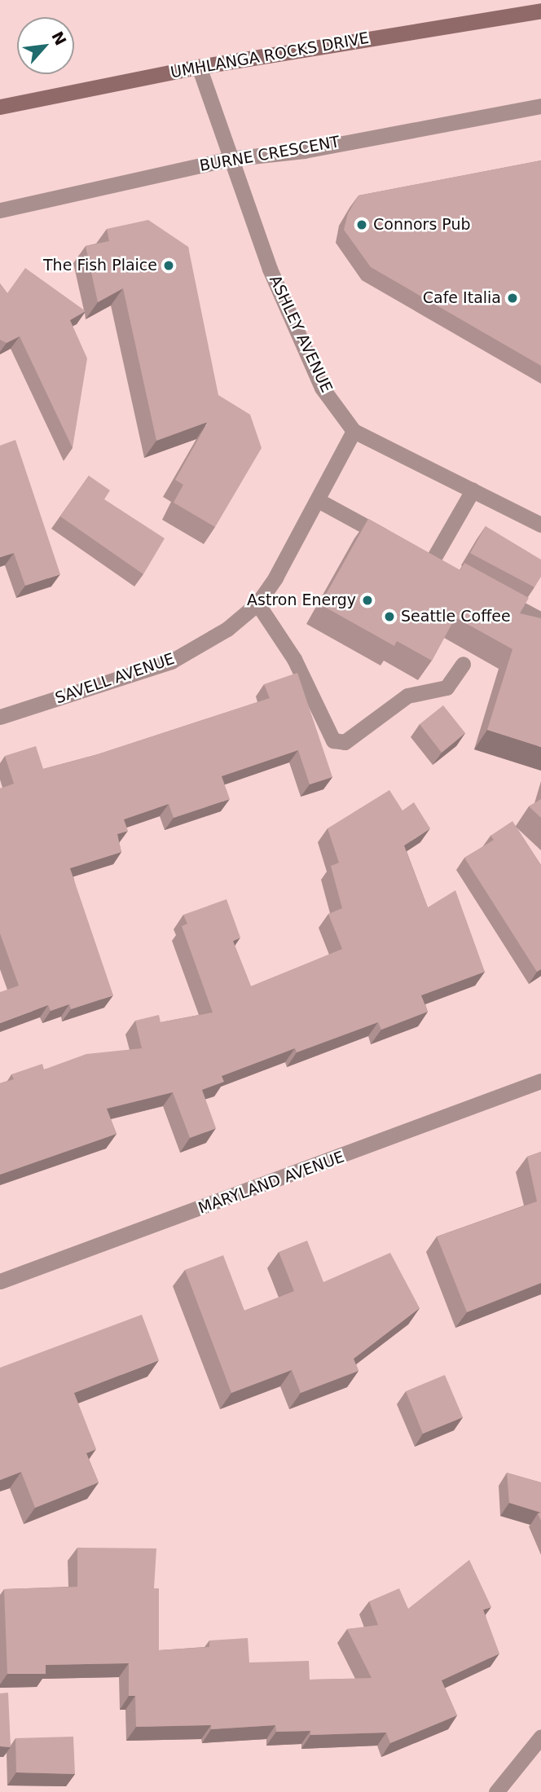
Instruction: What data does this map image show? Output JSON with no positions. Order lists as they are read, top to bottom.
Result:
{
  "streets": {
    "main road": ["UMHLANGA ROCKS DRIVE"],
    "street": [
      "BURNE CRESCENT",
      "ASHLEY AVENUE",
      "SAVELL AVENUE",
      "MARYLAND AVENUE"
    ]
  },
  "crossings": [
    ["UMHLANGA ROCKS DRIVE", "ASHLEY AVENUE"],
    ["BURNE CRESCENT", "ASHLEY AVENUE"],
    ["ASHLEY AVENUE", "SAVELL AVENUE"]
  ],
  "places": [
    "Connors Pub",
    "The Fish Plaice",
    "Cafe Italia",
    "Astron Energy",
    "Seattle Coffee"
  ],
  "north": "top right"
}
